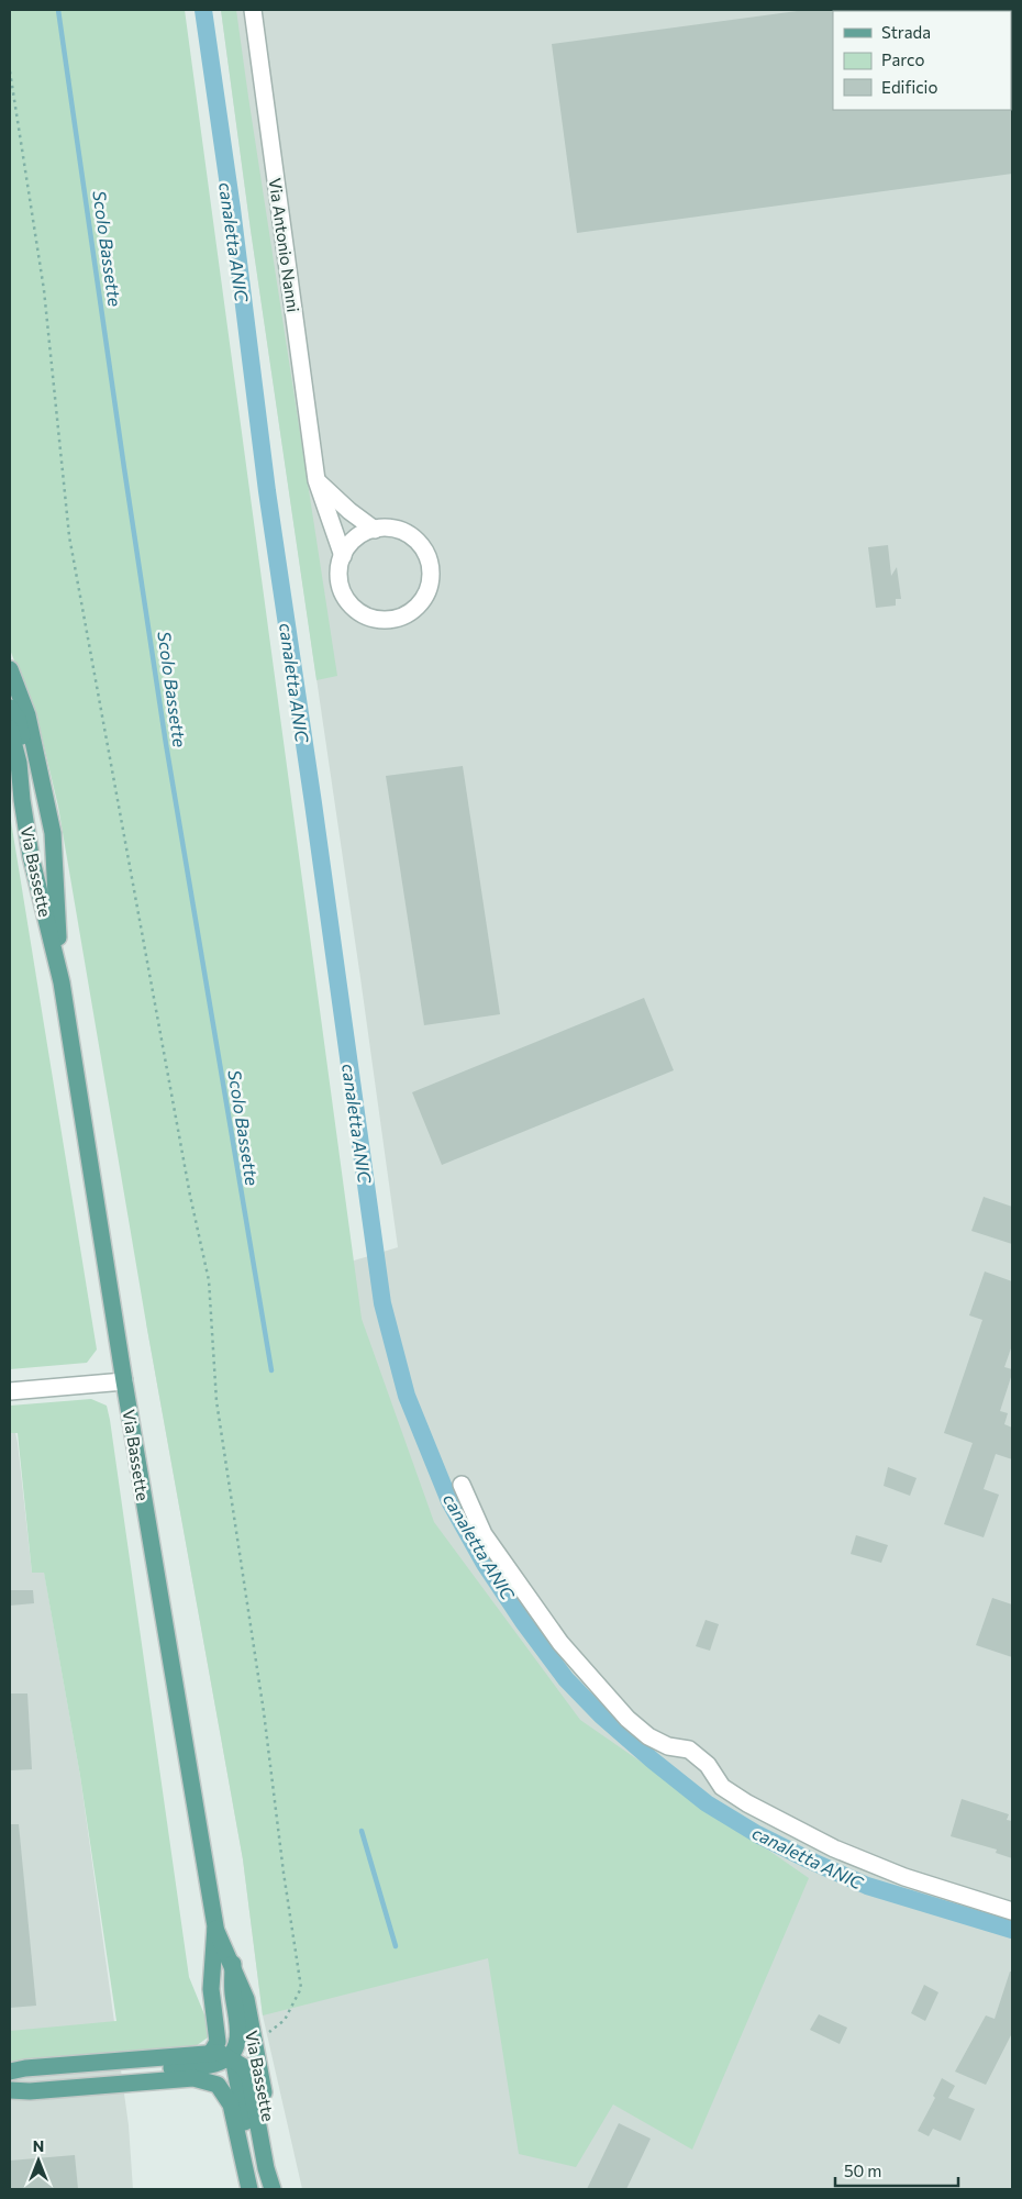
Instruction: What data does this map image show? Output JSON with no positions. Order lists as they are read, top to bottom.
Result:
{
  "streets": {
    "main road": ["Via Bassette"],
    "street": ["Via Antonio Nanni"]
  },
  "water": ["canaletta ANIC", "Scolo Bassette"],
  "legend": ["Strada", "Parco", "Edificio"],
  "scale_bar": "50 m",
  "north": "top"
}
